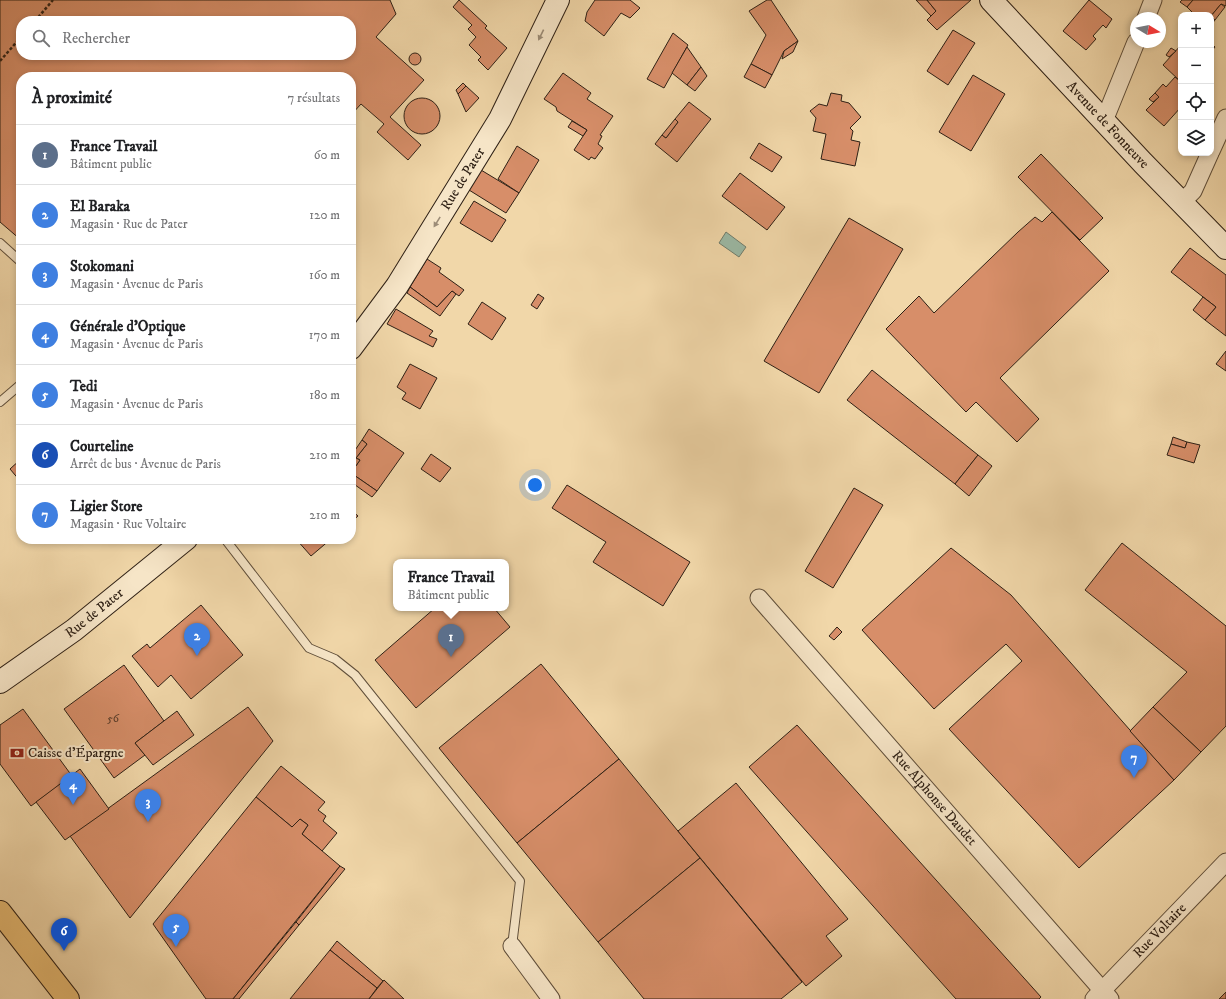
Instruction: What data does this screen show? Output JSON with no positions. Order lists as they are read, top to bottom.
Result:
{
  "streets": {
    "street": [
      "Avenue de Fonneuve",
      "Rue de Pater",
      "Rue Alphonse Daudet",
      "Rue Voltaire"
    ]
  },
  "crossings": [
    ["Rue Alphonse Daudet", "Rue Voltaire"]
  ],
  "one_way": ["Rue de Pater"],
  "places": {
    "bank": ["Caisse d'Épargne"]
  },
  "house_numbers": ["56"],
  "north": "right",
  "page": {
    "map_buttons": ["+", "−"],
    "search": "Rechercher",
    "heading": ["À proximité", "7 résultats"],
    "list": [
      {
        "mark": "1",
        "name": "France Travail",
        "note": "Bâtiment public",
        "value": "60 m"
      },
      {
        "mark": "2",
        "name": "El Baraka",
        "note": "Magasin · Rue de Pater",
        "value": "120 m"
      },
      {
        "mark": "3",
        "name": "Stokomani",
        "note": "Magasin · Avenue de Paris",
        "value": "160 m"
      },
      {
        "mark": "4",
        "name": "Générale d'Optique",
        "note": "Magasin · Avenue de Paris",
        "value": "170 m"
      },
      {
        "mark": "5",
        "name": "Tedi",
        "note": "Magasin · Avenue de Paris",
        "value": "180 m"
      },
      {
        "mark": "6",
        "name": "Courteline",
        "note": "Arrêt de bus · Avenue de Paris",
        "value": "210 m"
      },
      {
        "mark": "7",
        "name": "Ligier Store",
        "note": "Magasin · Rue Voltaire",
        "value": "210 m"
      }
    ],
    "popup": ["France Travail", "Bâtiment public"],
    "pins": [
      "2",
      "1",
      "7",
      "4",
      "3",
      "5",
      "6"
    ]
  }
}
